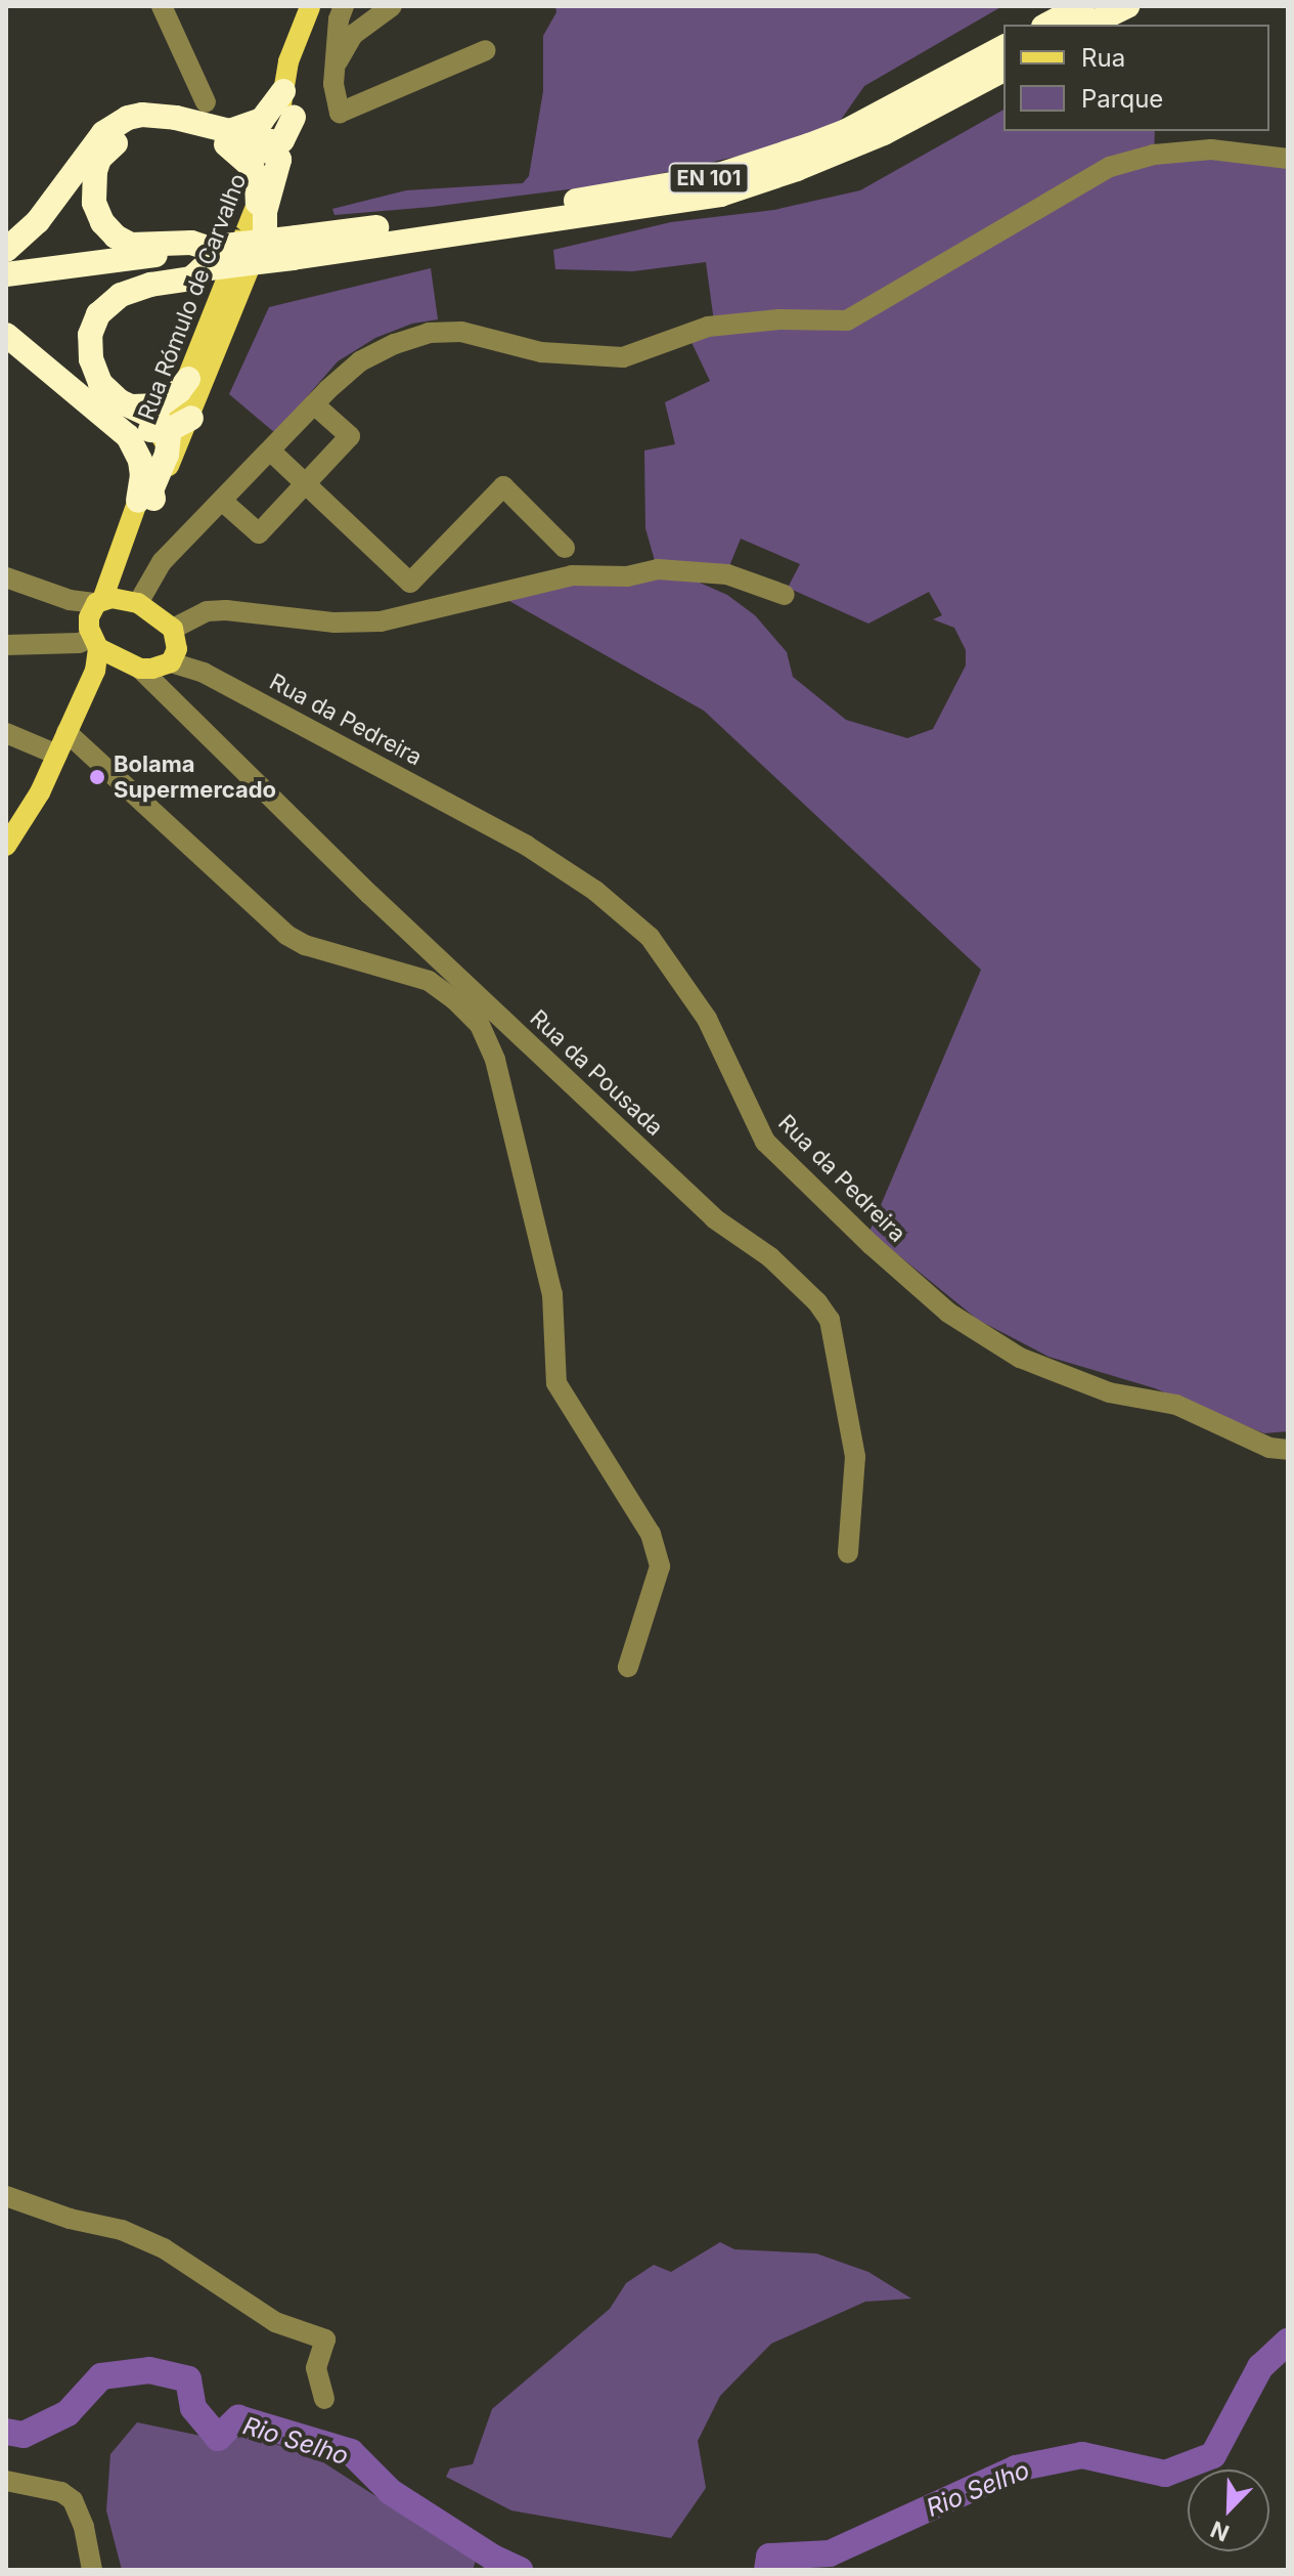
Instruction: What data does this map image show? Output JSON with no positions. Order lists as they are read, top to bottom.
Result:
{
  "streets": {
    "highway": ["EN 101"],
    "main road": ["Rua Rómulo de Carvalho"],
    "street": ["Rua da Pedreira", "Rua da Pousada"]
  },
  "water": ["Rio Selho"],
  "places": ["Bolama Supermercado"],
  "legend": ["Rua", "Parque"],
  "north": "bottom left"
}
